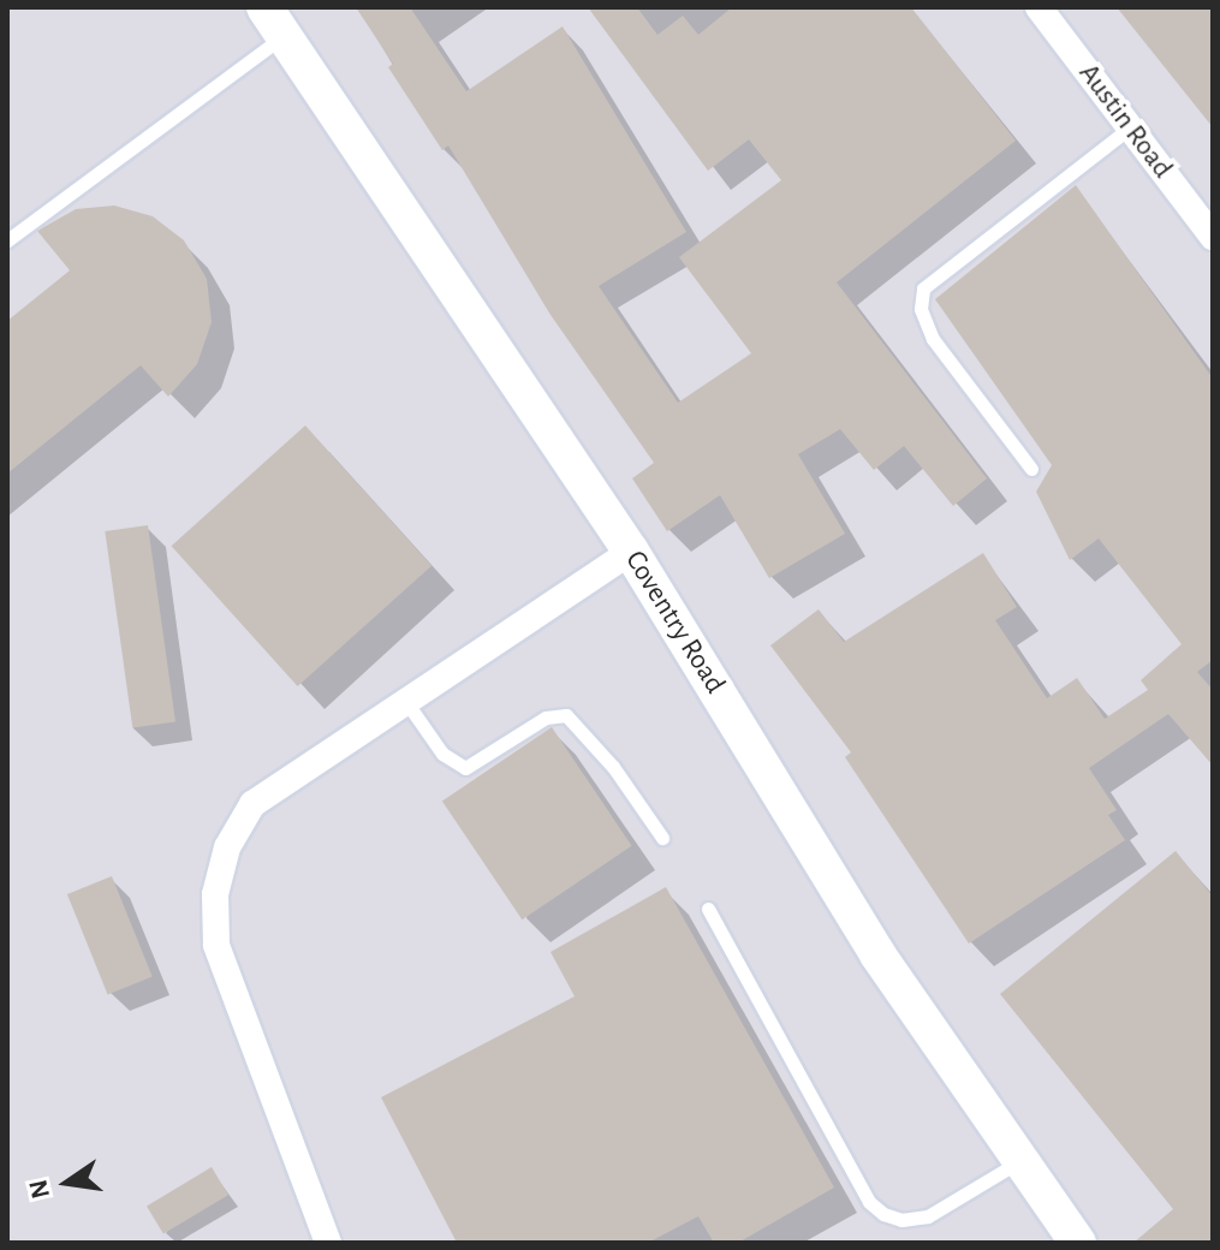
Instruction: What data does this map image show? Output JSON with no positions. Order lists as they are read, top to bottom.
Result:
{
  "streets": {
    "street": ["Austin Road", "Coventry Road"]
  },
  "north": "left"
}
